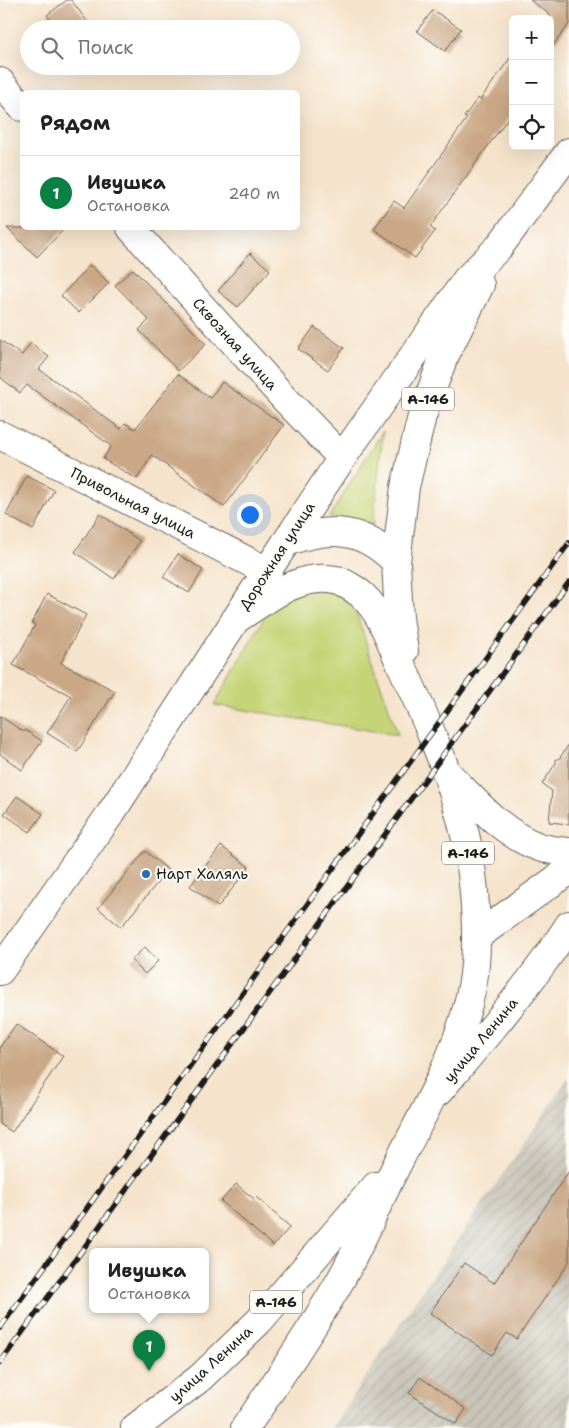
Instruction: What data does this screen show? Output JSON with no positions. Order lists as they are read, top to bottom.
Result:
{
  "streets": {
    "main road": [
      "Сквозная улица",
      "А-146",
      "Привольная улица",
      "Дорожная улица",
      "улица Ленина"
    ]
  },
  "crossings": [
    ["Сквозная улица", "Дорожная улица"],
    ["А-146", "Дорожная улица"],
    ["А-146", "улица Ленина"],
    ["Привольная улица", "Дорожная улица"]
  ],
  "places": ["Нарт Халяль"],
  "page": {
    "map_buttons": ["+", "−"],
    "search": "Поиск",
    "heading": "Рядом",
    "list": [
      {
        "mark": "1",
        "name": "Ивушка",
        "note": "Остановка",
        "value": "240 m"
      }
    ],
    "popup": ["Ивушка", "Остановка"],
    "pins": "1"
  }
}
